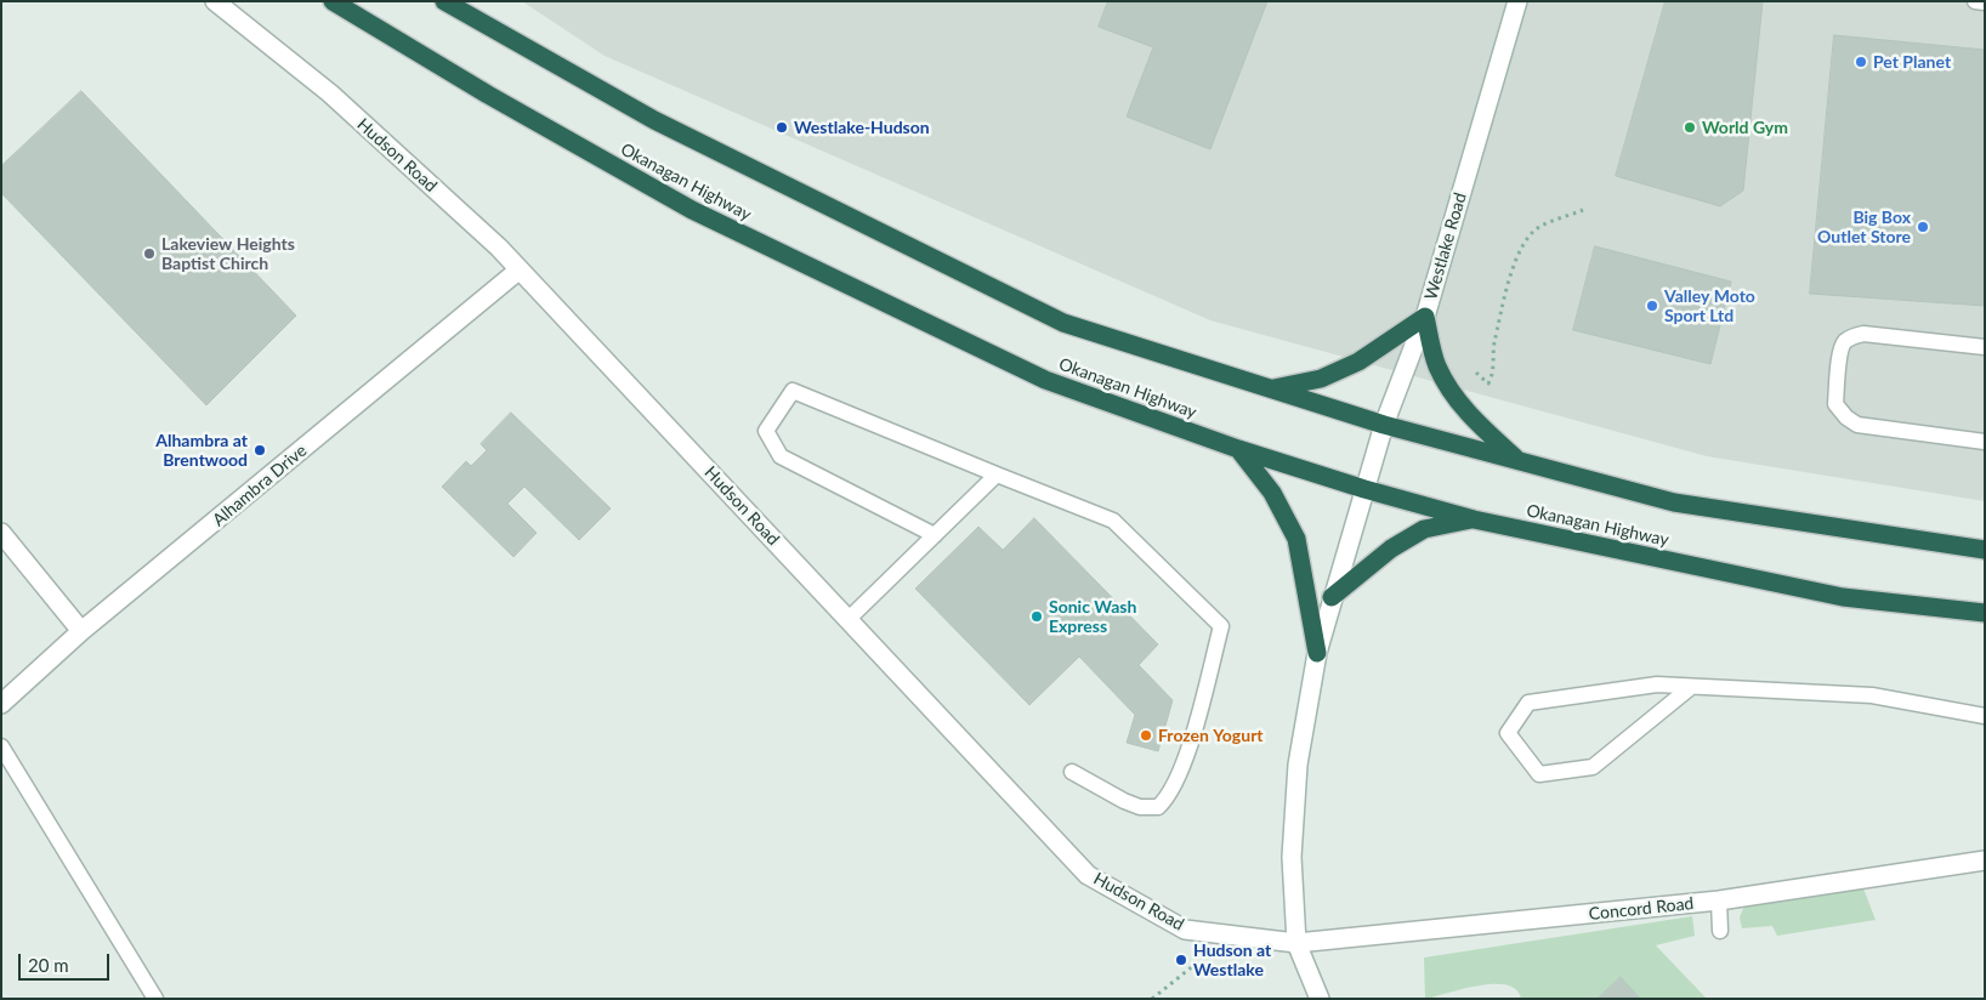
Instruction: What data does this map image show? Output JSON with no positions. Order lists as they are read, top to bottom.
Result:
{
  "streets": {
    "highway": ["Okanagan Highway"],
    "street": [
      "Hudson Road",
      "Westlake Road",
      "Alhambra Drive",
      "Concord Road"
    ]
  },
  "crossings": [
    ["Hudson Road", "Alhambra Drive"],
    ["Hudson Road", "Concord Road"],
    ["Okanagan Highway", "Westlake Road"]
  ],
  "places": [
    "Pet Planet",
    "Westlake-Hudson",
    "World Gym",
    "Big Box Outlet Store",
    "Lakeview Heights Baptist Chirch",
    "Valley Moto Sport Ltd",
    "Alhambra at Brentwood",
    "Sonic Wash Express",
    "Frozen Yogurt",
    "Hudson at Westlake"
  ],
  "scale_bar": "20 m"
}
